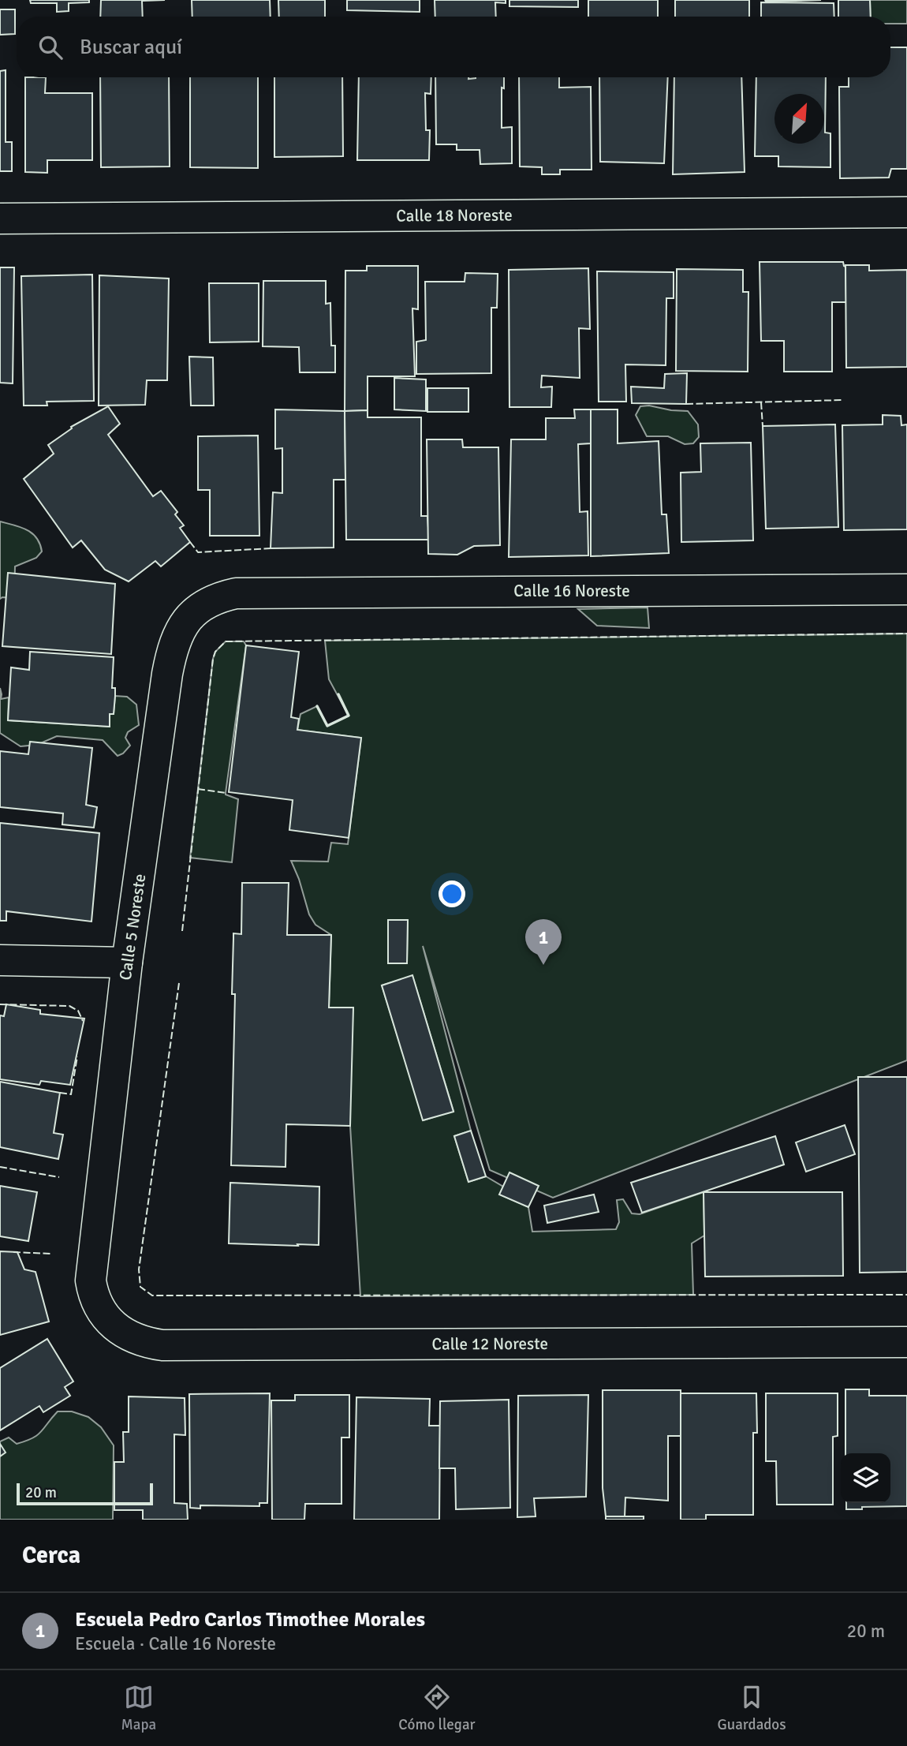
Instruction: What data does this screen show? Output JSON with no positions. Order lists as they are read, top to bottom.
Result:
{
  "streets": {
    "street": [
      "Calle 18 Noreste",
      "Calle 16 Noreste",
      "Calle 5 Noreste",
      "Calle 12 Noreste"
    ]
  },
  "crossings": [
    ["Calle 16 Noreste", "Calle 5 Noreste"],
    ["Calle 5 Noreste", "Calle 12 Noreste"]
  ],
  "scale_bar": "20 m",
  "north": "top right",
  "page": {
    "search": "Buscar aquí",
    "pins": "1",
    "scale": "20 m",
    "heading": "Cerca",
    "list": [
      {
        "mark": "1",
        "name": "Escuela Pedro Carlos Timothee Morales",
        "note": "Escuela · Calle 16 Noreste",
        "value": "20 m"
      }
    ],
    "nav": ["Mapa", "Cómo llegar", "Guardados"]
  }
}
